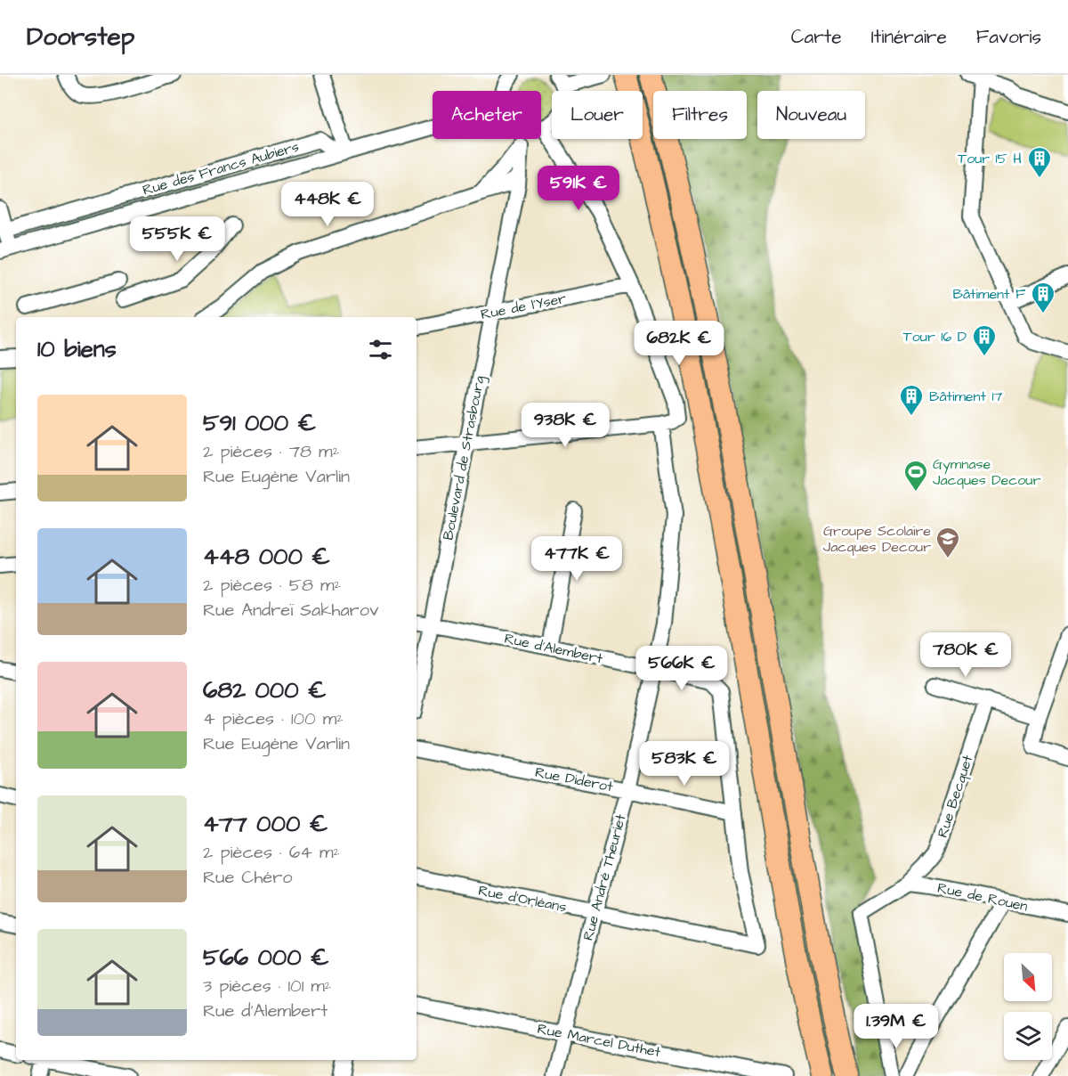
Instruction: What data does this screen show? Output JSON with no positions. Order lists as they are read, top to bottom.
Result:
{
  "streets": {
    "street": [
      "Rue des Francs Aubiers",
      "Rue de l'Yser",
      "Boulevard de Strasbourg",
      "Rue d'Alembert",
      "Rue Diderot",
      "Rue Becquet",
      "Rue André Theuriet",
      "Rue de Rouen",
      "Rue d'Orléans",
      "Rue Marcel Duthet"
    ]
  },
  "crossings": [
    ["Rue de l'Yser", "Boulevard de Strasbourg"],
    ["Boulevard de Strasbourg", "Rue d'Alembert"],
    ["Rue d'Alembert", "Rue Diderot"],
    ["Rue d'Alembert", "Rue André Theuriet"],
    ["Rue d'Alembert", "Rue d'Orléans"],
    ["Rue Diderot", "Rue André Theuriet"],
    ["Rue Diderot", "Rue d'Orléans"],
    ["Rue Becquet", "Rue de Rouen"],
    ["Rue André Theuriet", "Rue d'Orléans"],
    ["Rue André Theuriet", "Rue Marcel Duthet"]
  ],
  "places": {
    "building": [
      "Tour 15 H",
      "Bâtiment F",
      "Tour 16 D",
      "Bâtiment 17"
    ],
    "sports": ["Gymnase Jacques Decour"],
    "school or university": ["Groupe Scolaire Jacques Decour"]
  },
  "north": "bottom right",
  "page": {
    "header": "Doorstep",
    "nav": ["Carte", "Itinéraire", "Favoris"],
    "chip": [
      "Acheter",
      "Louer",
      "Filtres",
      "Nouveau"
    ],
    "price": [
      "591K €",
      "448K €",
      "555K €",
      "682K €",
      "938K €",
      "477K €",
      "780K €",
      "566K €",
      "583K €",
      "1.39M €"
    ],
    "heading": "10 biens",
    "list": [
      {
        "name": "591 000 €",
        "note": "2 pièces · 78 m² · Rue Eugène Varlin"
      },
      {
        "name": "448 000 €",
        "note": "2 pièces · 58 m² · Rue Andreï Sakharov"
      },
      {
        "name": "682 000 €",
        "note": "4 pièces · 100 m² · Rue Eugène Varlin"
      },
      {
        "name": "477 000 €",
        "note": "2 pièces · 64 m² · Rue Chéro"
      },
      {
        "name": "566 000 €",
        "note": "3 pièces · 101 m² · Rue d'Alembert"
      }
    ]
  }
}
